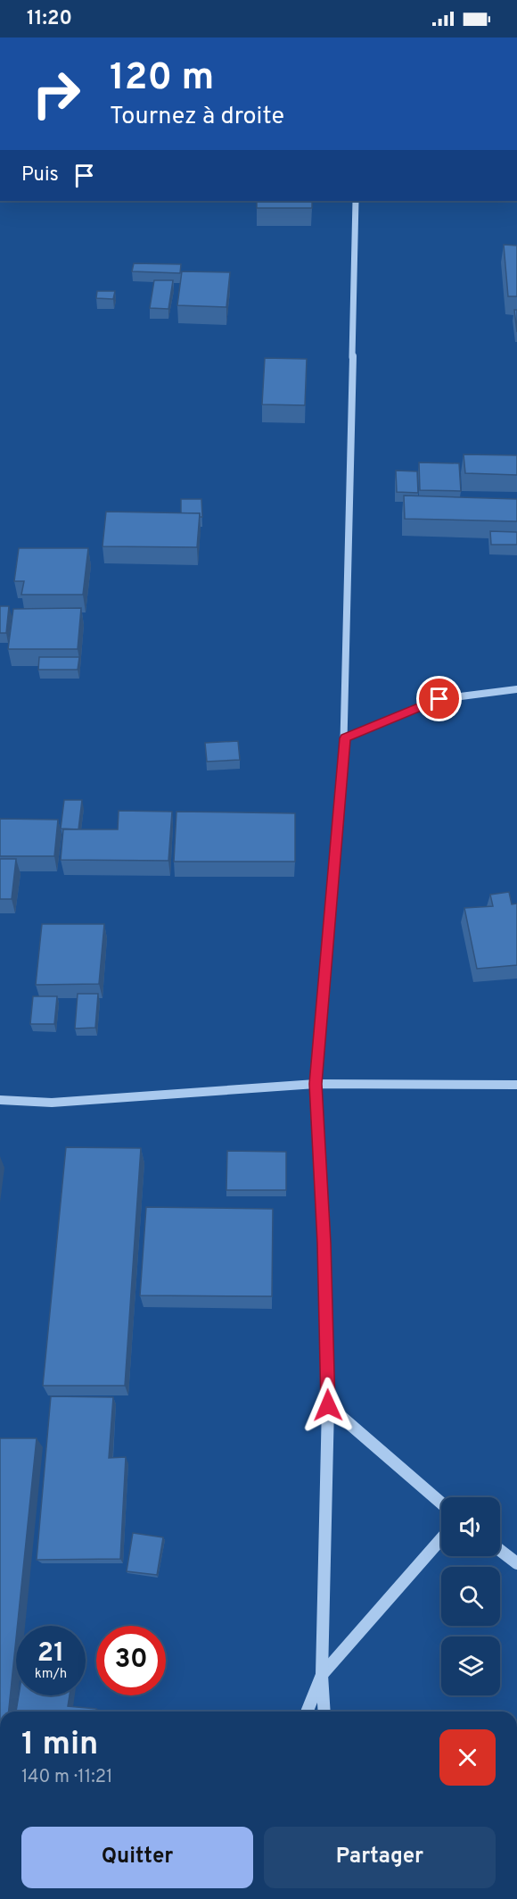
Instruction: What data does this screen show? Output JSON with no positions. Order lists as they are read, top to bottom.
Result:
{
  "page": {
    "status": "11:20",
    "turn": ["120 m", "Tournez à droite"],
    "then": "Puis",
    "speed": "21 km/h",
    "limit": "30",
    "heading": ["1 min", "140 m · 11:21"],
    "buttons": ["Quitter", "Partager"]
  }
}
